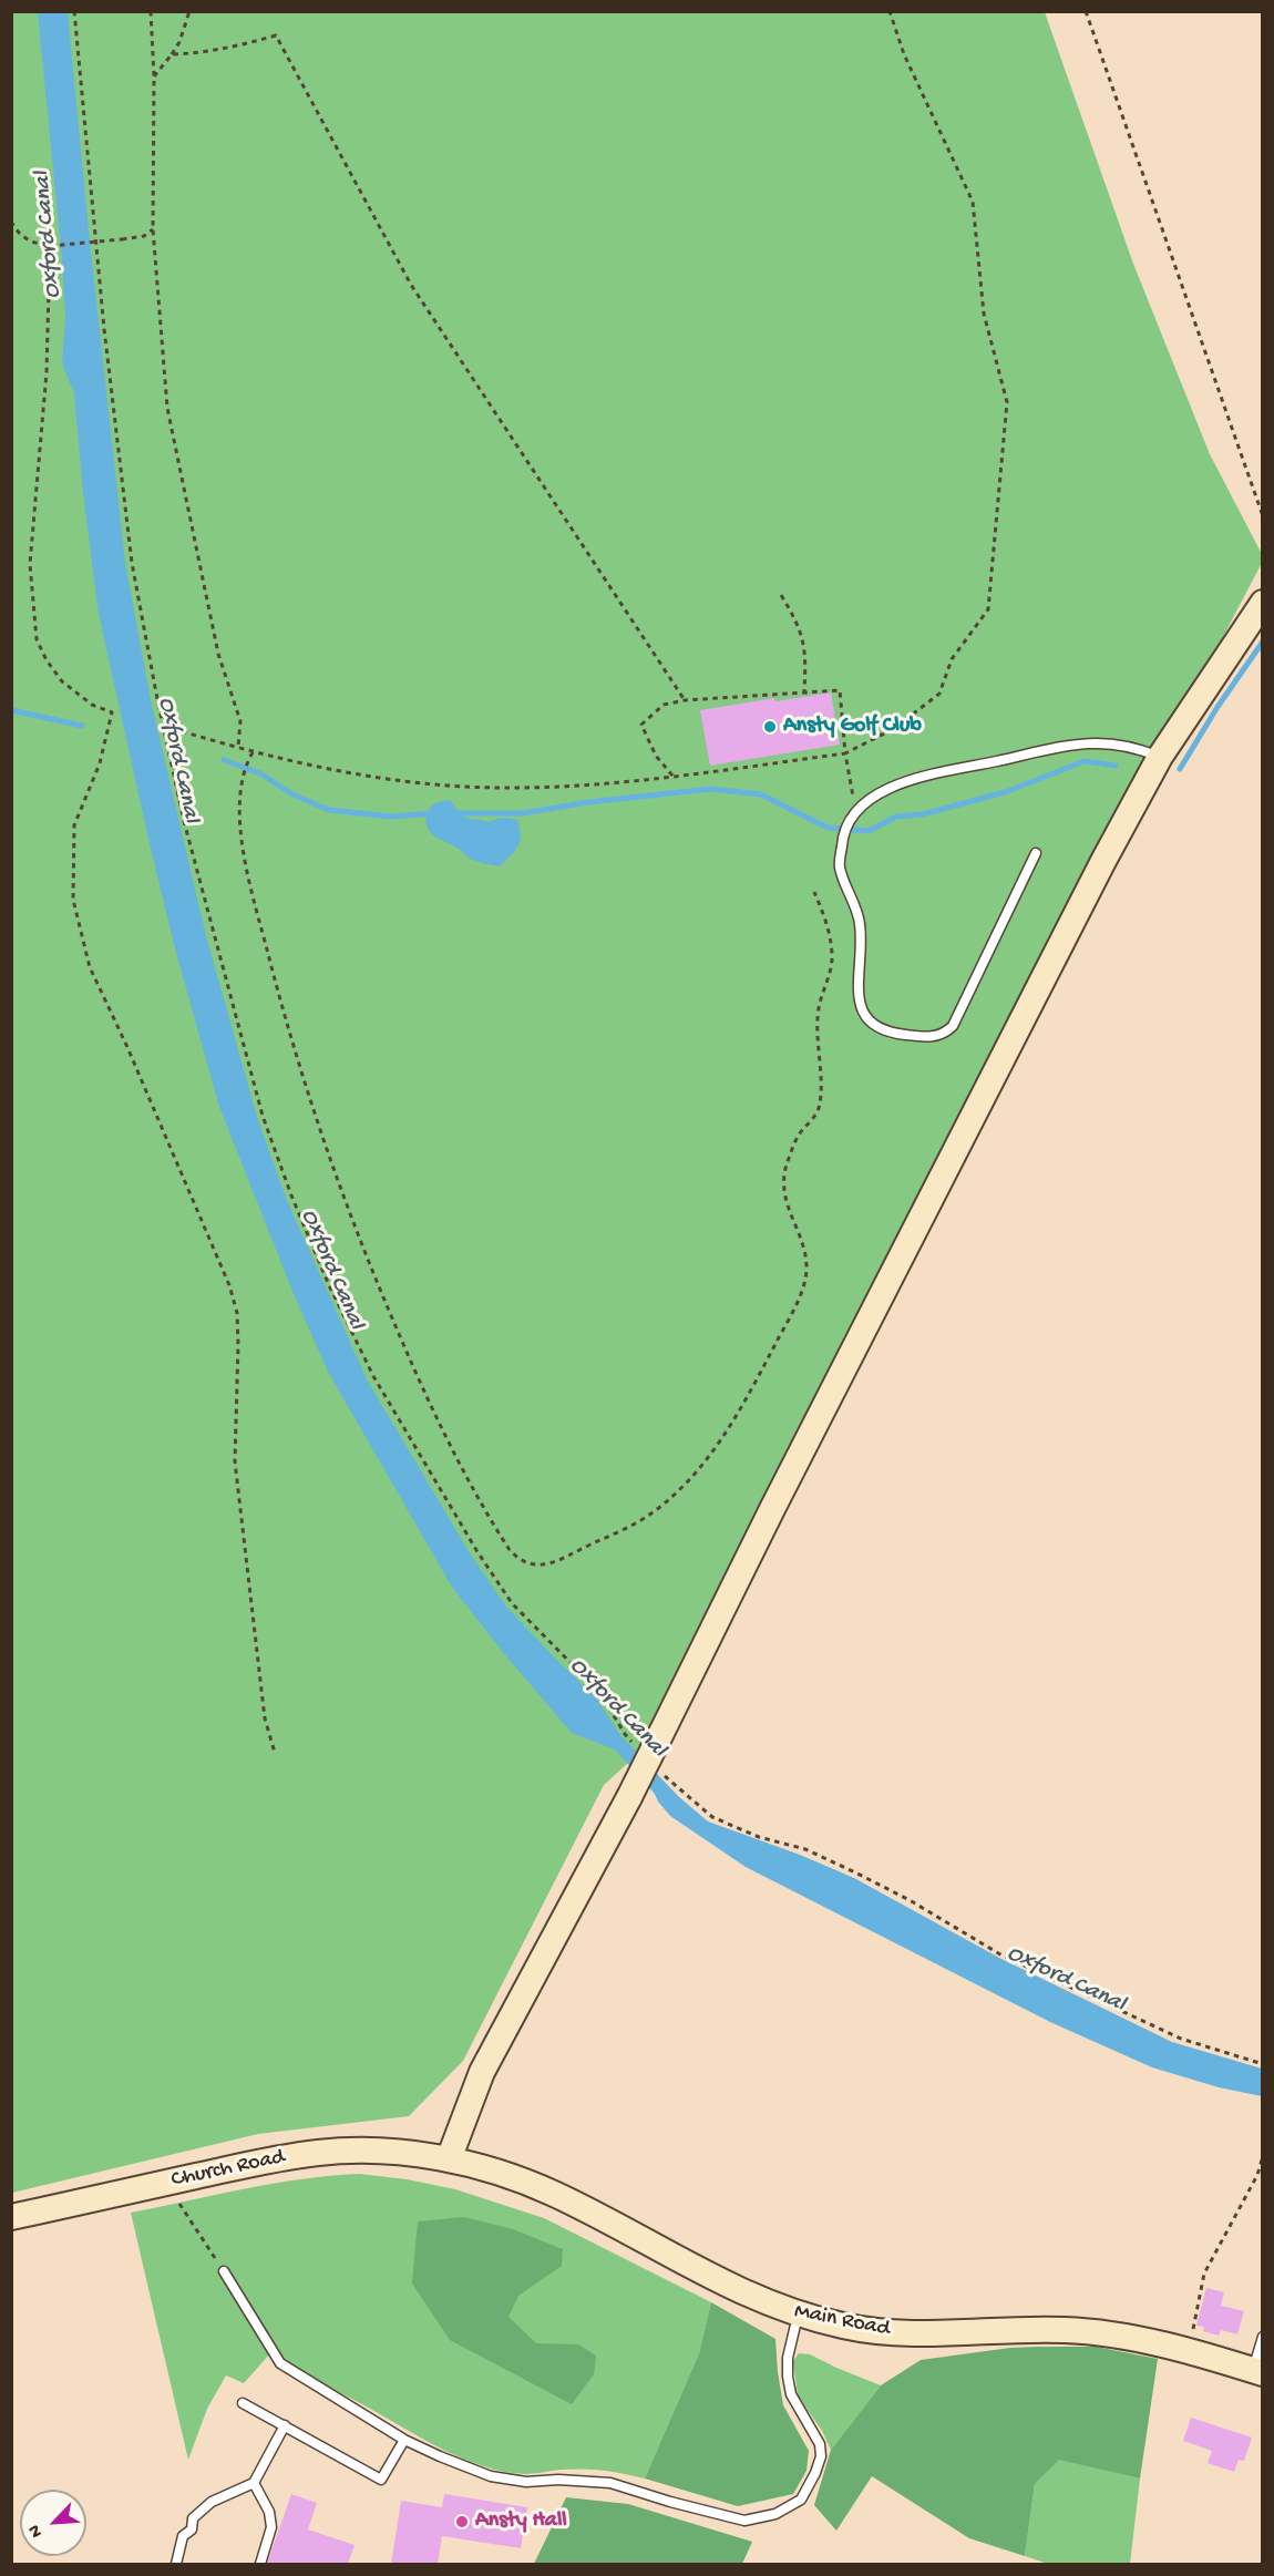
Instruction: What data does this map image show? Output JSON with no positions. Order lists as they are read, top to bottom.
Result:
{
  "streets": {
    "main road": ["Church Road", "Main Road"]
  },
  "crossings": [
    ["Church Road", "Main Road"]
  ],
  "water": ["Oxford Canal"],
  "places": ["Ansty Golf Club", "Ansty Hall"],
  "north": "bottom left"
}
